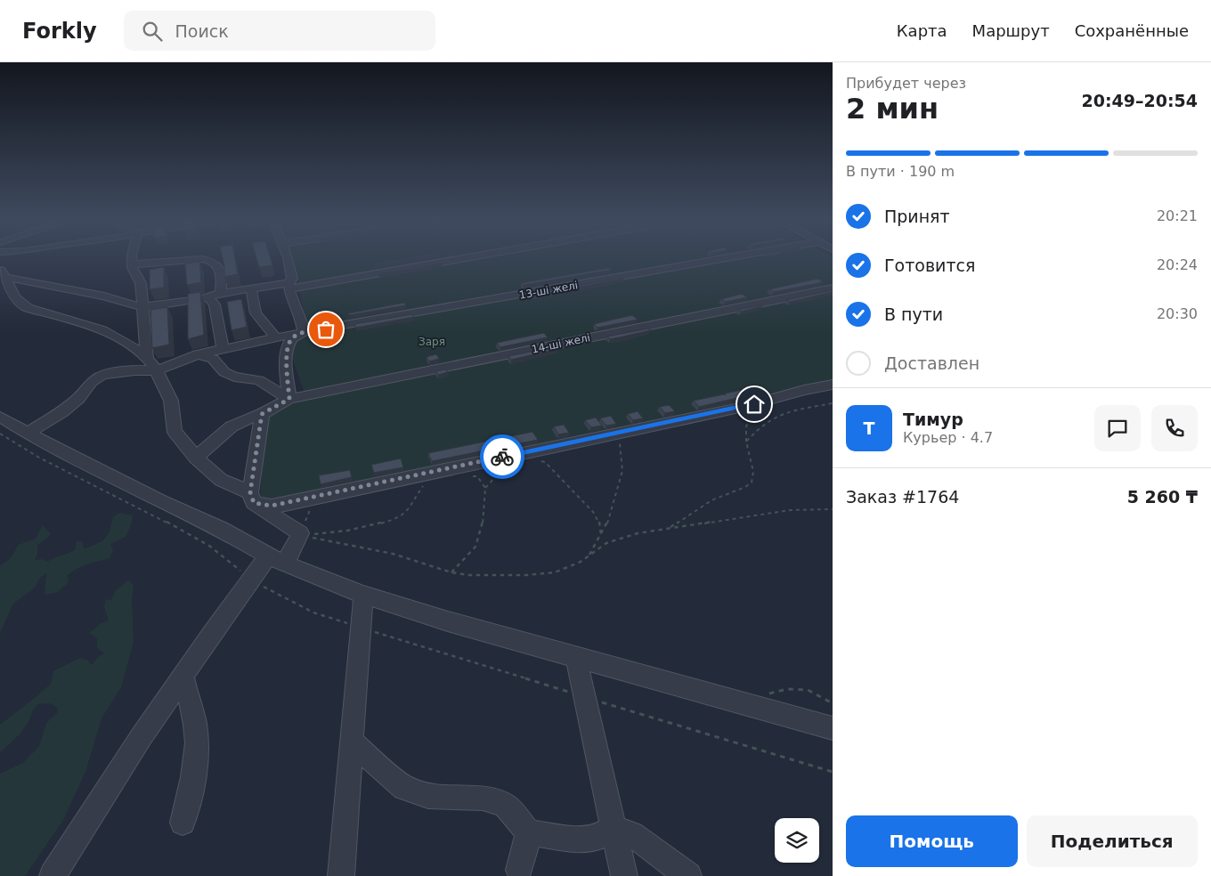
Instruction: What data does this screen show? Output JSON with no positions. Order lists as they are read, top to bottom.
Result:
{
  "streets": {
    "street": ["13-ші желі", "14-ші желі"]
  },
  "parks": ["Заря"],
  "page": {
    "header": "Forkly",
    "search": "Поиск",
    "nav": ["Карта", "Маршрут", "Сохранённые"],
    "heading": ["2 мин", "Прибудет через", "20:49–20:54"],
    "panel": [
      "Тимур",
      "Курьер · 4.7",
      "Заказ #1764",
      "5 260 ₸"
    ],
    "bar": "В пути · 190 m",
    "list": [
      ["Принят", "20:21"],
      ["Готовится", "20:24"],
      ["В пути", "20:30"],
      "Доставлен"
    ],
    "round": "Т",
    "buttons": ["Помощь", "Поделиться"]
  }
}
